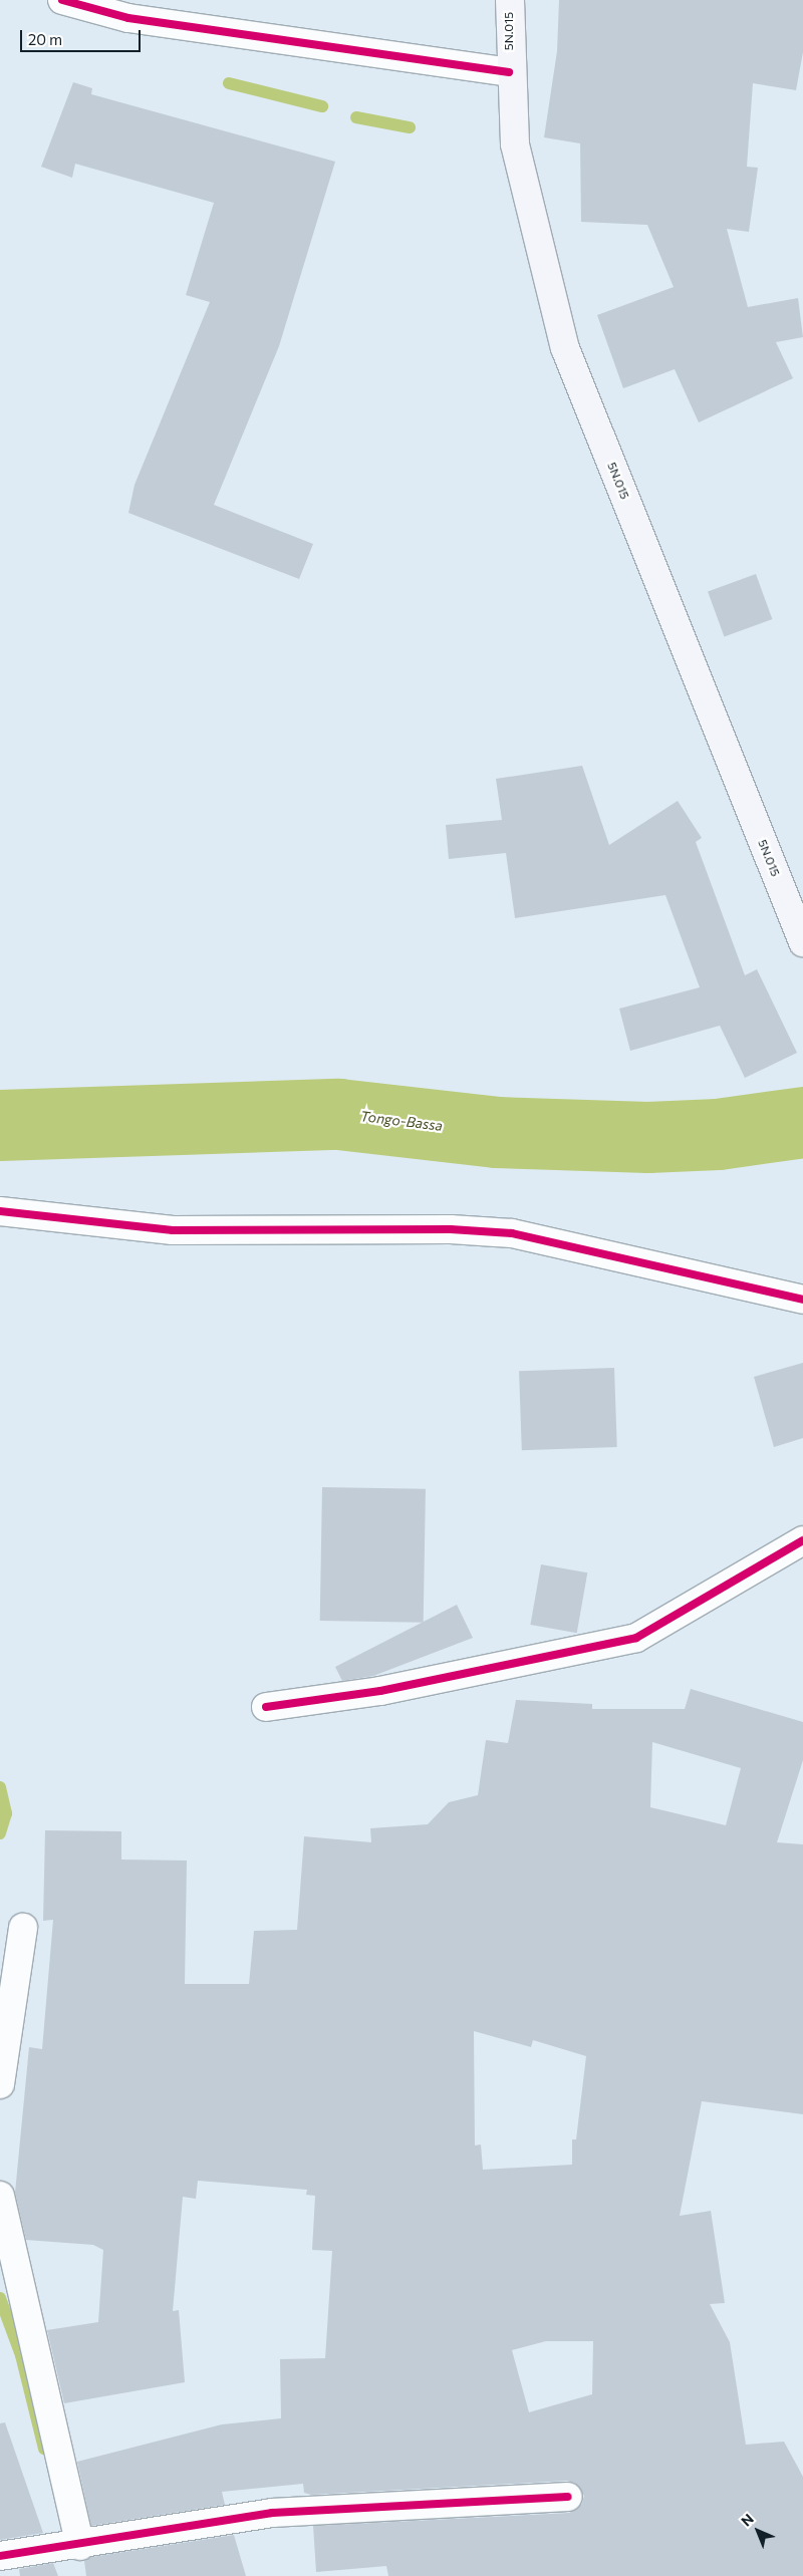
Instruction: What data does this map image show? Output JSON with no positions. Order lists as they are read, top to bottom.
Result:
{
  "streets": {
    "main road": ["5N.015"]
  },
  "water": ["Tongo-Bassa"],
  "scale_bar": "20 m",
  "north": "top left"
}
